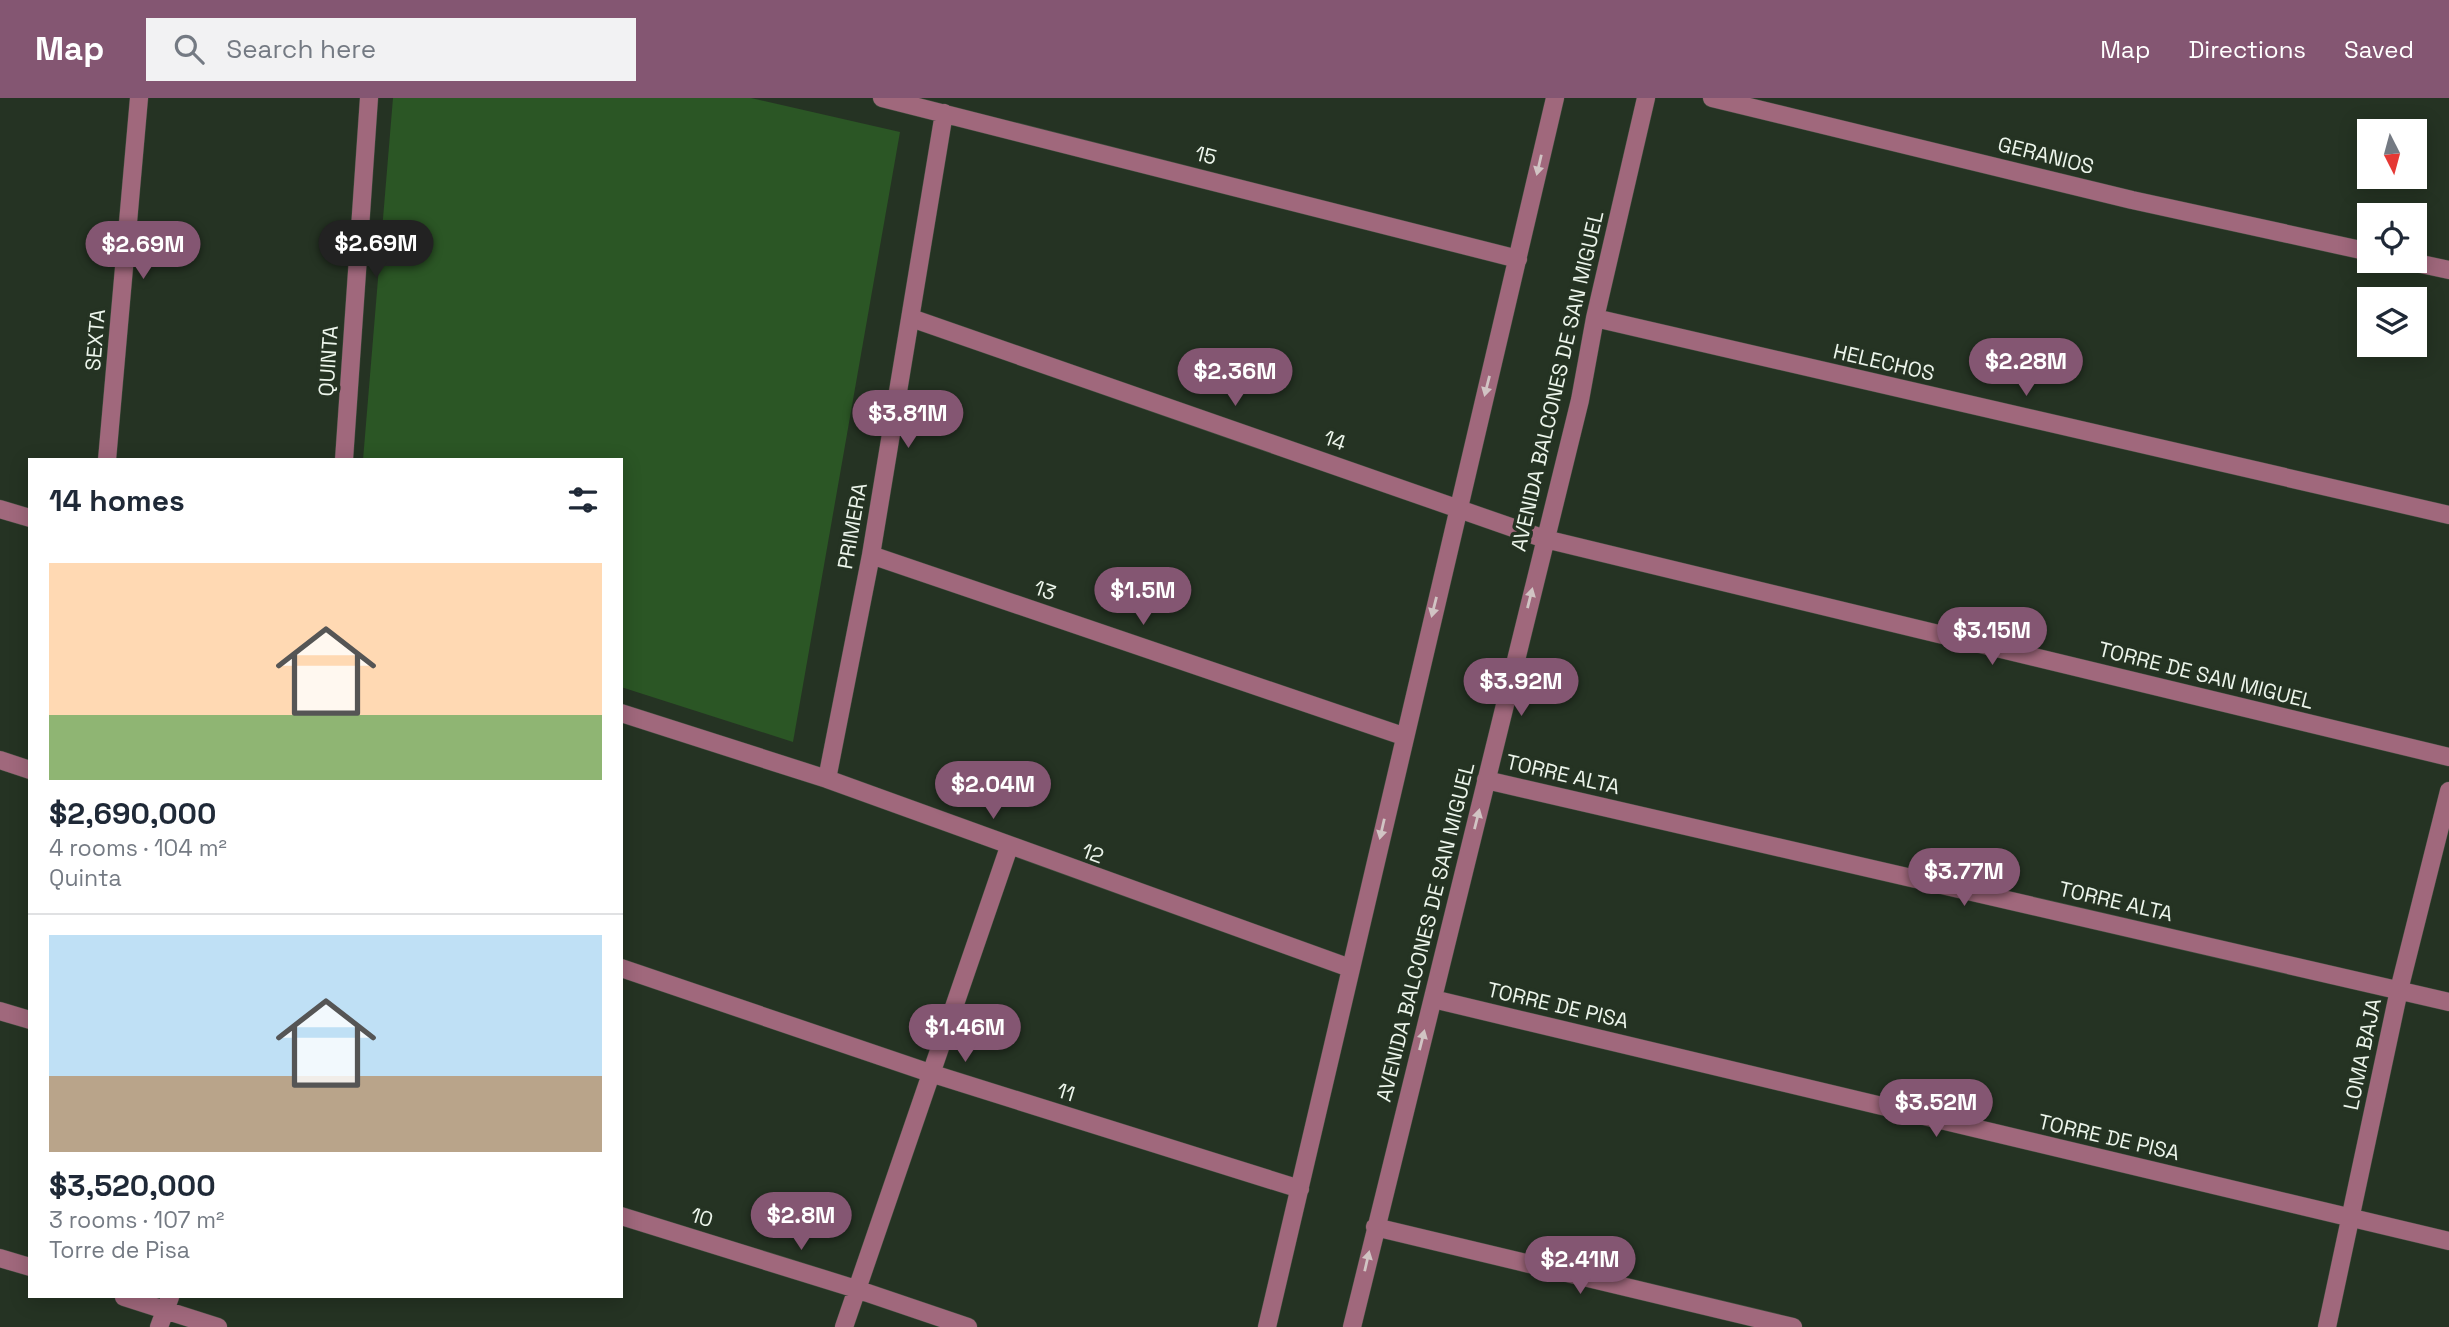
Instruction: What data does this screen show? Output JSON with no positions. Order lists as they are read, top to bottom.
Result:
{
  "streets": {
    "street": [
      "15",
      "GERANIOS",
      "SEXTA",
      "QUINTA",
      "HELECHOS",
      "AVENIDA BALCONES DE SAN MIGUEL",
      "14",
      "PRIMERA",
      "13",
      "TORRE DE SAN MIGUEL",
      "TORRE ALTA",
      "12",
      "TORRE DE PISA",
      "LOMA BAJA",
      "11",
      "10"
    ]
  },
  "crossings": [
    ["15", "PRIMERA"],
    ["HELECHOS", "AVENIDA BALCONES DE SAN MIGUEL"],
    ["AVENIDA BALCONES DE SAN MIGUEL", "14"],
    ["AVENIDA BALCONES DE SAN MIGUEL", "TORRE DE SAN MIGUEL"],
    ["AVENIDA BALCONES DE SAN MIGUEL", "TORRE ALTA"],
    ["AVENIDA BALCONES DE SAN MIGUEL", "TORRE DE PISA"],
    ["14", "PRIMERA"],
    ["14", "TORRE DE SAN MIGUEL"],
    ["PRIMERA", "13"],
    ["PRIMERA", "12"],
    ["TORRE ALTA", "LOMA BAJA"],
    ["TORRE DE PISA", "LOMA BAJA"]
  ],
  "north": "bottom",
  "page": {
    "header": "Map",
    "search": "Search here",
    "nav": ["Map", "Directions", "Saved"],
    "price": [
      "$2.69M",
      "$2.69M",
      "$2.28M",
      "$2.36M",
      "$3.81M",
      "$1.5M",
      "$3.15M",
      "$3.92M",
      "$2.04M",
      "$3.77M",
      "$1.46M",
      "$3.52M",
      "$2.8M",
      "$2.41M"
    ],
    "heading": "14 homes",
    "list": [
      {
        "name": "$2,690,000",
        "note": "4 rooms · 104 m² · Quinta"
      },
      {
        "name": "$3,520,000",
        "note": "3 rooms · 107 m² · Torre de Pisa"
      }
    ]
  }
}
